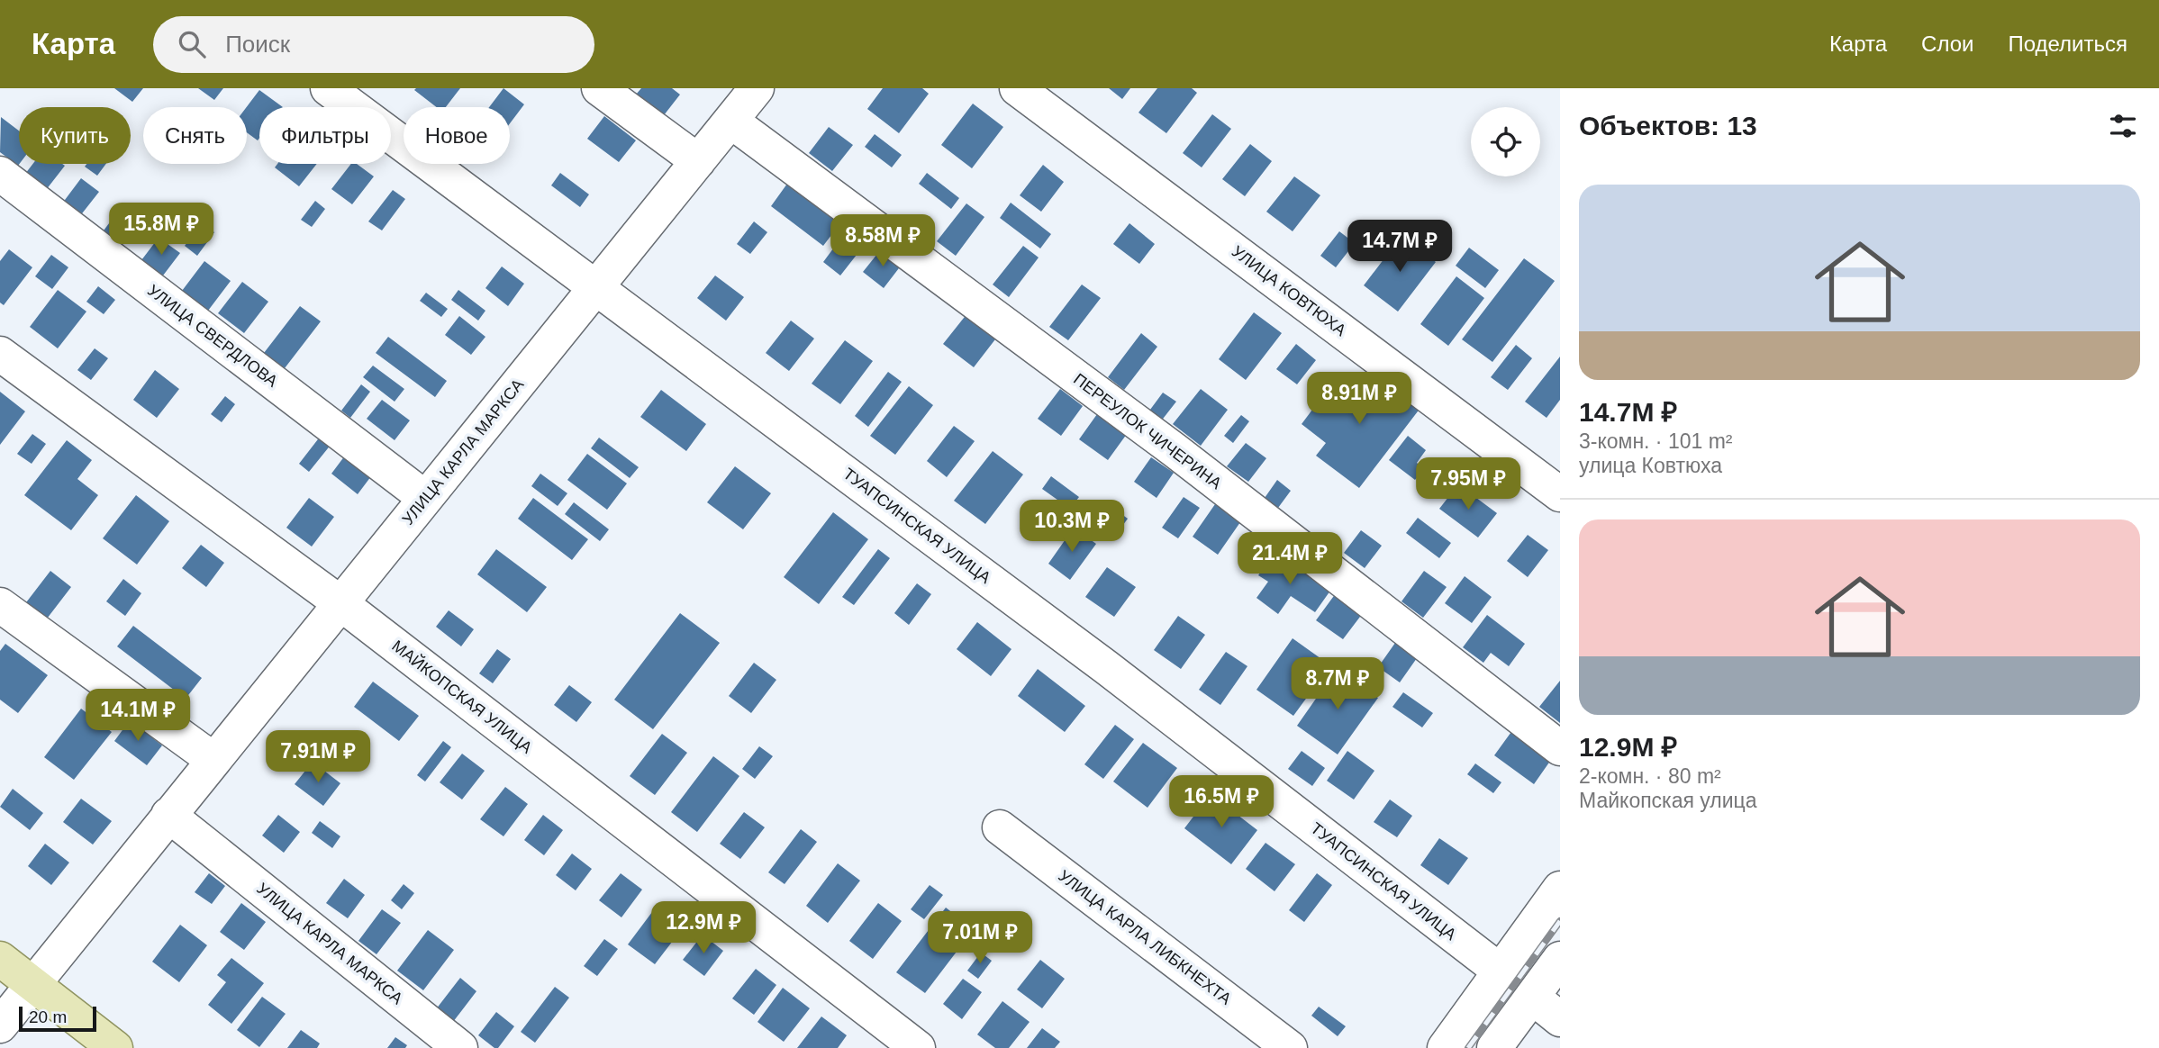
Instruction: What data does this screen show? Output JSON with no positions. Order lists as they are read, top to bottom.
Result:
{
  "streets": {
    "street": [
      "УЛИЦА КОВТЮХА",
      "УЛИЦА СВЕРДЛОВА",
      "ПЕРЕУЛОК ЧИЧЕРИНА",
      "УЛИЦА КАРЛА МАРКСА",
      "ТУАПСИНСКАЯ УЛИЦА",
      "МАЙКОПСКАЯ УЛИЦА",
      "УЛИЦА КАРЛА ЛИБКНЕХТА"
    ]
  },
  "crossings": [
    ["УЛИЦА СВЕРДЛОВА", "УЛИЦА КАРЛА МАРКСА"],
    ["ПЕРЕУЛОК ЧИЧЕРИНА", "УЛИЦА КАРЛА МАРКСА"],
    ["УЛИЦА КАРЛА МАРКСА", "ТУАПСИНСКАЯ УЛИЦА"],
    ["УЛИЦА КАРЛА МАРКСА", "МАЙКОПСКАЯ УЛИЦА"]
  ],
  "scale_bar": "20 m",
  "page": {
    "header": "Карта",
    "search": "Поиск",
    "nav": ["Карта", "Слои", "Поделиться"],
    "heading": "Объектов: 13",
    "chip": [
      "Купить",
      "Снять",
      "Фильтры",
      "Новое"
    ],
    "list": [
      {
        "name": "14.7M ₽",
        "note": "3-комн. · 101 m² · улица Ковтюха"
      },
      {
        "name": "12.9M ₽",
        "note": "2-комн. · 80 m² · Майкопская улица"
      }
    ],
    "price": [
      "15.8M ₽",
      "8.58M ₽",
      "14.7M ₽",
      "8.91M ₽",
      "7.95M ₽",
      "10.3M ₽",
      "21.4M ₽",
      "8.7M ₽",
      "14.1M ₽",
      "7.91M ₽",
      "16.5M ₽",
      "12.9M ₽",
      "7.01M ₽"
    ],
    "scale": "20 m"
  }
}
